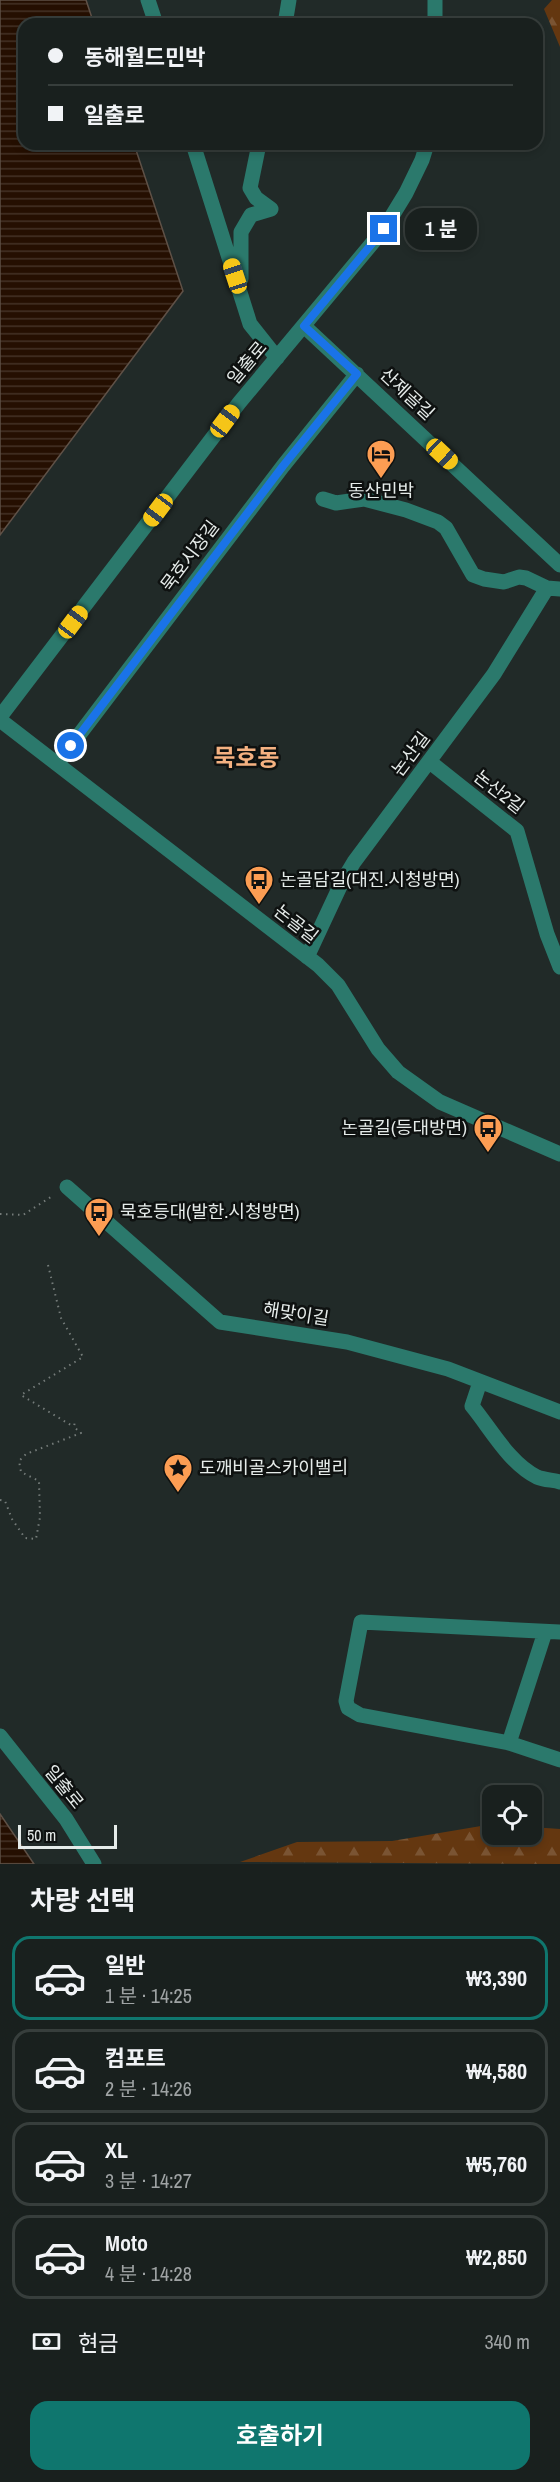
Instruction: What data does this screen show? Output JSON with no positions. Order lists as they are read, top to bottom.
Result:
{
  "streets": {
    "street": [
      "일출로",
      "산제골길",
      "묵호시장길",
      "논산길",
      "논산2길",
      "논골길",
      "해맞이길"
    ]
  },
  "crossings": [
    ["일출로", "산제골길"],
    ["일출로", "논골길"],
    ["산제골길", "묵호시장길"],
    ["묵호시장길", "논골길"],
    ["논산길", "논산2길"],
    ["논산길", "논골길"]
  ],
  "districts": ["묵호동"],
  "places": {
    "hotel": ["동산민박"],
    "bus stop": ["논골담길(대진.시청방면)", "논골길(등대방면)", "묵호등대(발한.시청방면)"],
    "place": ["도깨비골스카이밸리"]
  },
  "scale_bar": "50 m",
  "page": {
    "banner": ["동해월드민박", "일출로"],
    "bubble": "1 분",
    "scale": "50 m",
    "heading": "차량 선택",
    "list": [
      {
        "name": "일반",
        "note": "1 분 · 14:25",
        "value": "₩3,390"
      },
      {
        "name": "컴포트",
        "note": "2 분 · 14:26",
        "value": "₩4,580"
      },
      {
        "name": "XL",
        "note": "3 분 · 14:27",
        "value": "₩5,760"
      },
      {
        "name": "Moto",
        "note": "4 분 · 14:28",
        "value": "₩2,850"
      }
    ],
    "pay": ["현금", "340 m"],
    "buttons": "호출하기"
  }
}
